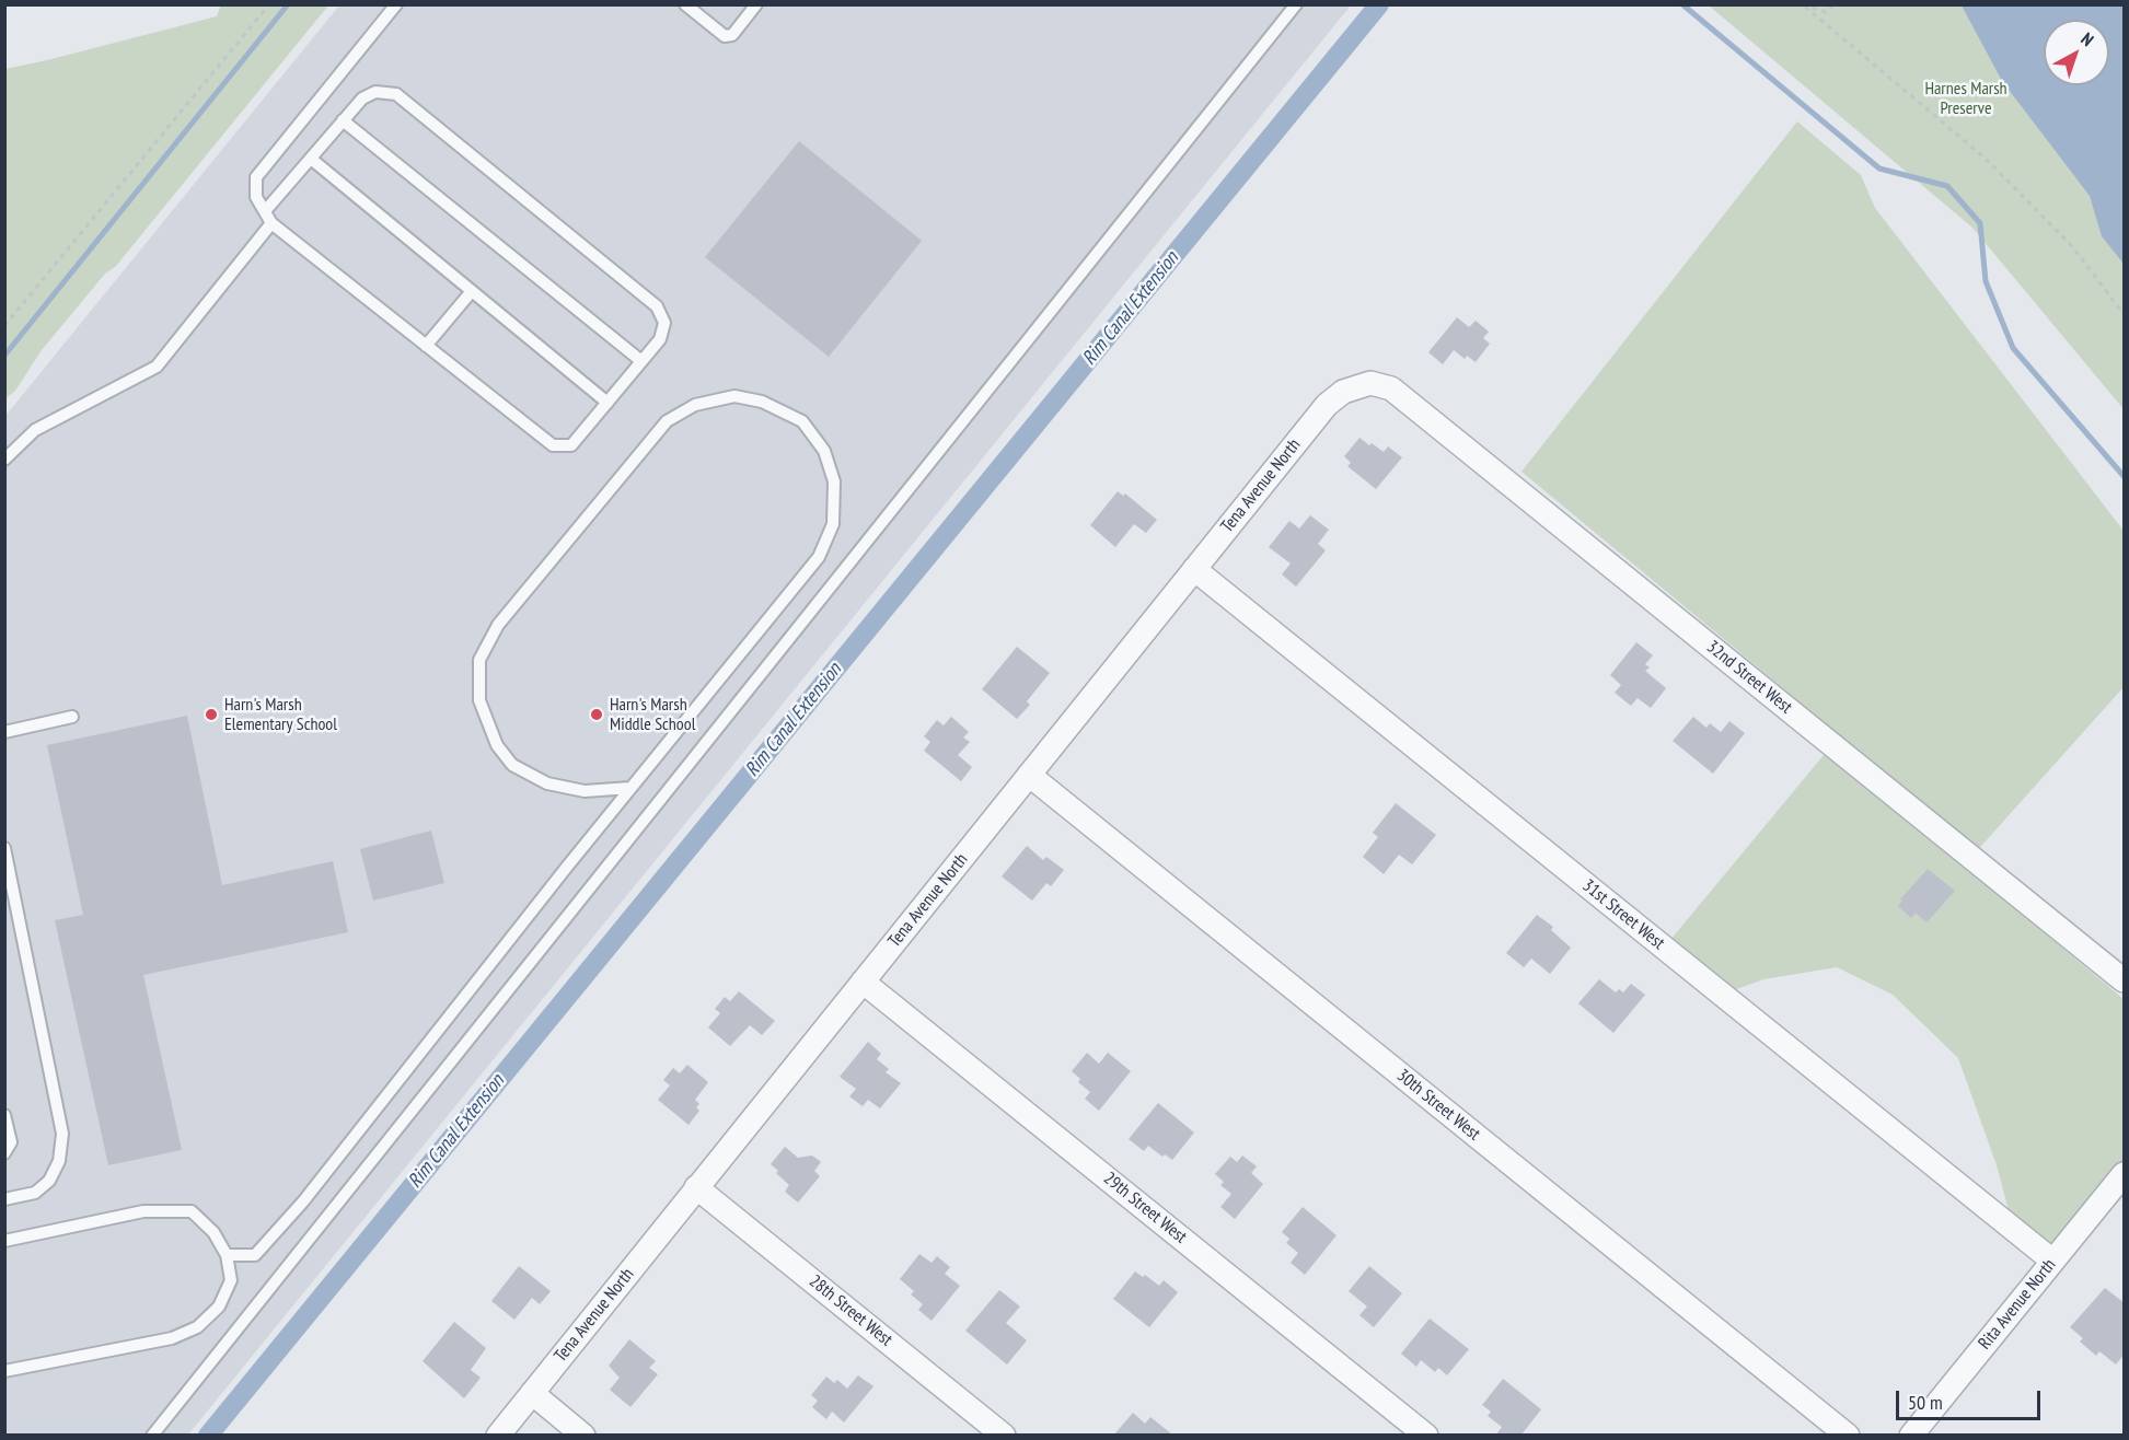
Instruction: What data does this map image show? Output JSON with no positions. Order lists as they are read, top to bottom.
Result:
{
  "streets": {
    "street": [
      "Tena Avenue North",
      "32nd Street West",
      "31st Street West",
      "30th Street West",
      "29th Street West",
      "Rita Avenue North",
      "28th Street West"
    ]
  },
  "crossings": [
    ["Tena Avenue North", "32nd Street West"],
    ["Tena Avenue North", "31st Street West"],
    ["Tena Avenue North", "30th Street West"],
    ["Tena Avenue North", "29th Street West"],
    ["Tena Avenue North", "28th Street West"],
    ["31st Street West", "Rita Avenue North"]
  ],
  "water": ["Rim Canal Extension"],
  "parks": ["Harnes Marsh Preserve"],
  "places": ["Harn's Marsh Elementary School", "Harn's Marsh Middle School"],
  "scale_bar": "50 m",
  "north": "top right"
}
